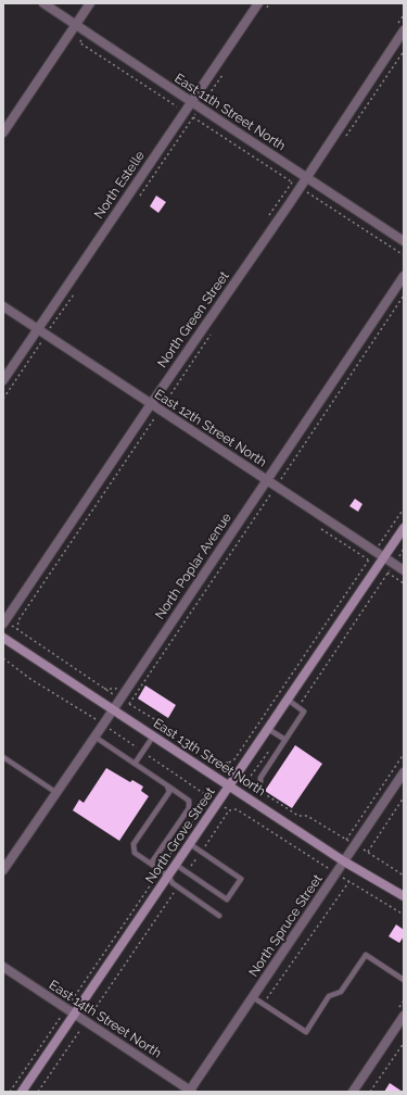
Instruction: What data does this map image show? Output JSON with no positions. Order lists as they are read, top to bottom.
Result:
{
  "streets": {
    "street": [
      "East 11th Street North",
      "North Estelle",
      "North Green Street",
      "East 12th Street North",
      "North Poplar Avenue",
      "East 13th Street North",
      "North Grove Street",
      "North Spruce Street",
      "East 14th Street North"
    ]
  },
  "crossings": [
    ["East 11th Street North", "North Estelle"],
    ["East 11th Street North", "North Green Street"],
    ["North Estelle", "East 12th Street North"],
    ["North Green Street", "East 12th Street North"],
    ["East 12th Street North", "North Poplar Avenue"],
    ["East 12th Street North", "North Grove Street"],
    ["North Poplar Avenue", "East 13th Street North"],
    ["East 13th Street North", "North Grove Street"],
    ["East 13th Street North", "North Spruce Street"],
    ["North Grove Street", "East 14th Street North"],
    ["North Spruce Street", "East 14th Street North"]
  ]
}
